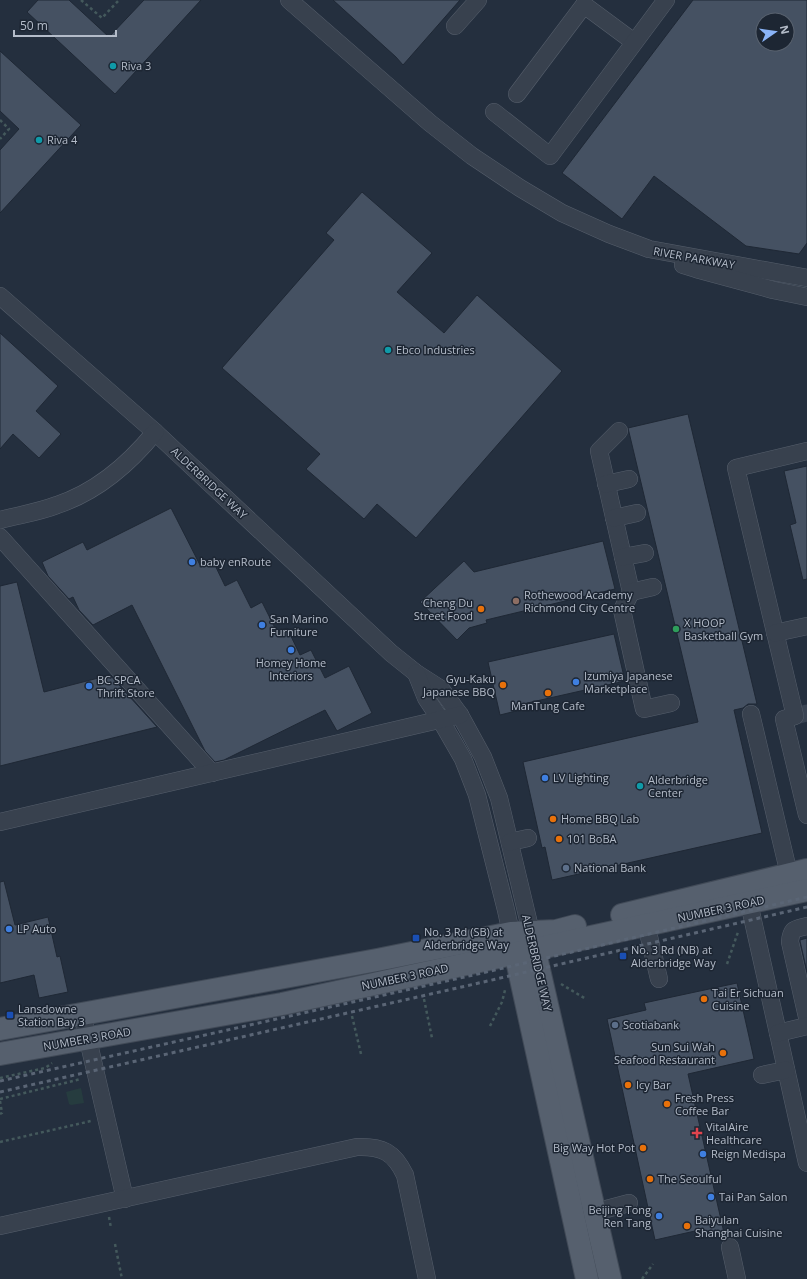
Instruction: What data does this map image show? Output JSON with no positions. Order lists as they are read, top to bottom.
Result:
{
  "streets": {
    "main road": ["ALDERBRIDGE WAY", "NUMBER 3 ROAD"],
    "street": ["RIVER PARKWAY"]
  },
  "crossings": [
    ["ALDERBRIDGE WAY", "NUMBER 3 ROAD"]
  ],
  "places": {
    "other": [
      "Riva 3",
      "Riva 4",
      "Ebco Industries",
      "baby enRoute",
      "Rothewood Academy Richmond City Centre",
      "Cheng Du Street Food",
      "San Marino Furniture",
      "X HOOP Basketball Gym",
      "Homey Home Interiors",
      "Izumiya Japanese Marketplace",
      "Gyu-Kaku Japanese BBQ",
      "BC SPCA Thrift Store",
      "ManTung Cafe",
      "LV Lighting",
      "Alderbridge Center",
      "Home BBQ Lab",
      "101 BoBA",
      "National Bank",
      "LP Auto",
      "Tai Er Sichuan Cuisine",
      "Scotiabank",
      "Sun Sui Wah Seafood Restaurant",
      "Icy Bar",
      "Fresh Press Coffee Bar",
      "Big Way Hot Pot",
      "Reign Medispa",
      "The Seoulful",
      "Tai Pan Salon",
      "Beijing Tong Ren Tang",
      "Baiyulan Shanghai Cuisine"
    ],
    "transit": ["No. 3 Rd (SB) at Alderbridge Way", "No. 3 Rd (NB) at Alderbridge Way", "Lansdowne Station Bay 3"],
    "health": ["VitalAire Healthcare"]
  },
  "scale_bar": "50 m",
  "north": "right"
}
